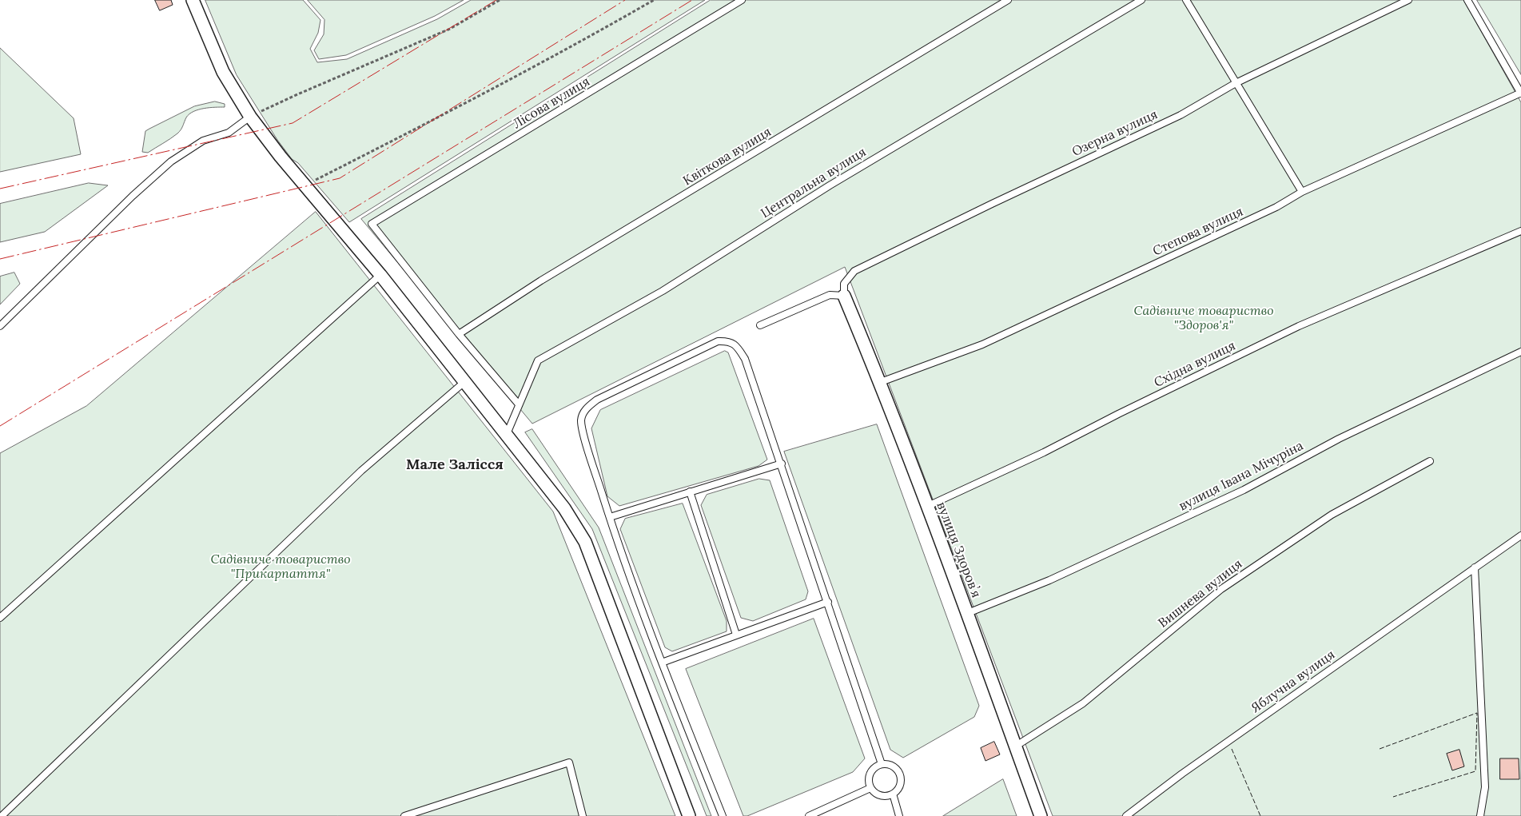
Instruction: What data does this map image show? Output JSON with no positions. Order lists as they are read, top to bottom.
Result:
{
  "streets": {
    "street": ["вулиця Здоровʼя"],
    "lane": [
      "Лісова вулиця",
      "Озерна вулиця",
      "Квіткова вулиця",
      "Центральна вулиця",
      "Степова вулиця",
      "Східна вулиця",
      "вулиця Івана Мічуріна",
      "Вишнева вулиця",
      "Яблучна вулиця"
    ]
  },
  "crossings": [
    ["Лісова вулиця", "Квіткова вулиця"],
    ["Озерна вулиця", "вулиця Здоровʼя"],
    ["Степова вулиця", "вулиця Здоровʼя"],
    ["Східна вулиця", "вулиця Здоровʼя"],
    ["вулиця Івана Мічуріна", "вулиця Здоровʼя"],
    ["вулиця Здоровʼя", "Вишнева вулиця"]
  ],
  "districts": ["Мале Залісся"],
  "parks": ["Садівниче товариство \"Здоров'я\"", "Садівниче товариство \"Прикарпаття\""]
}
